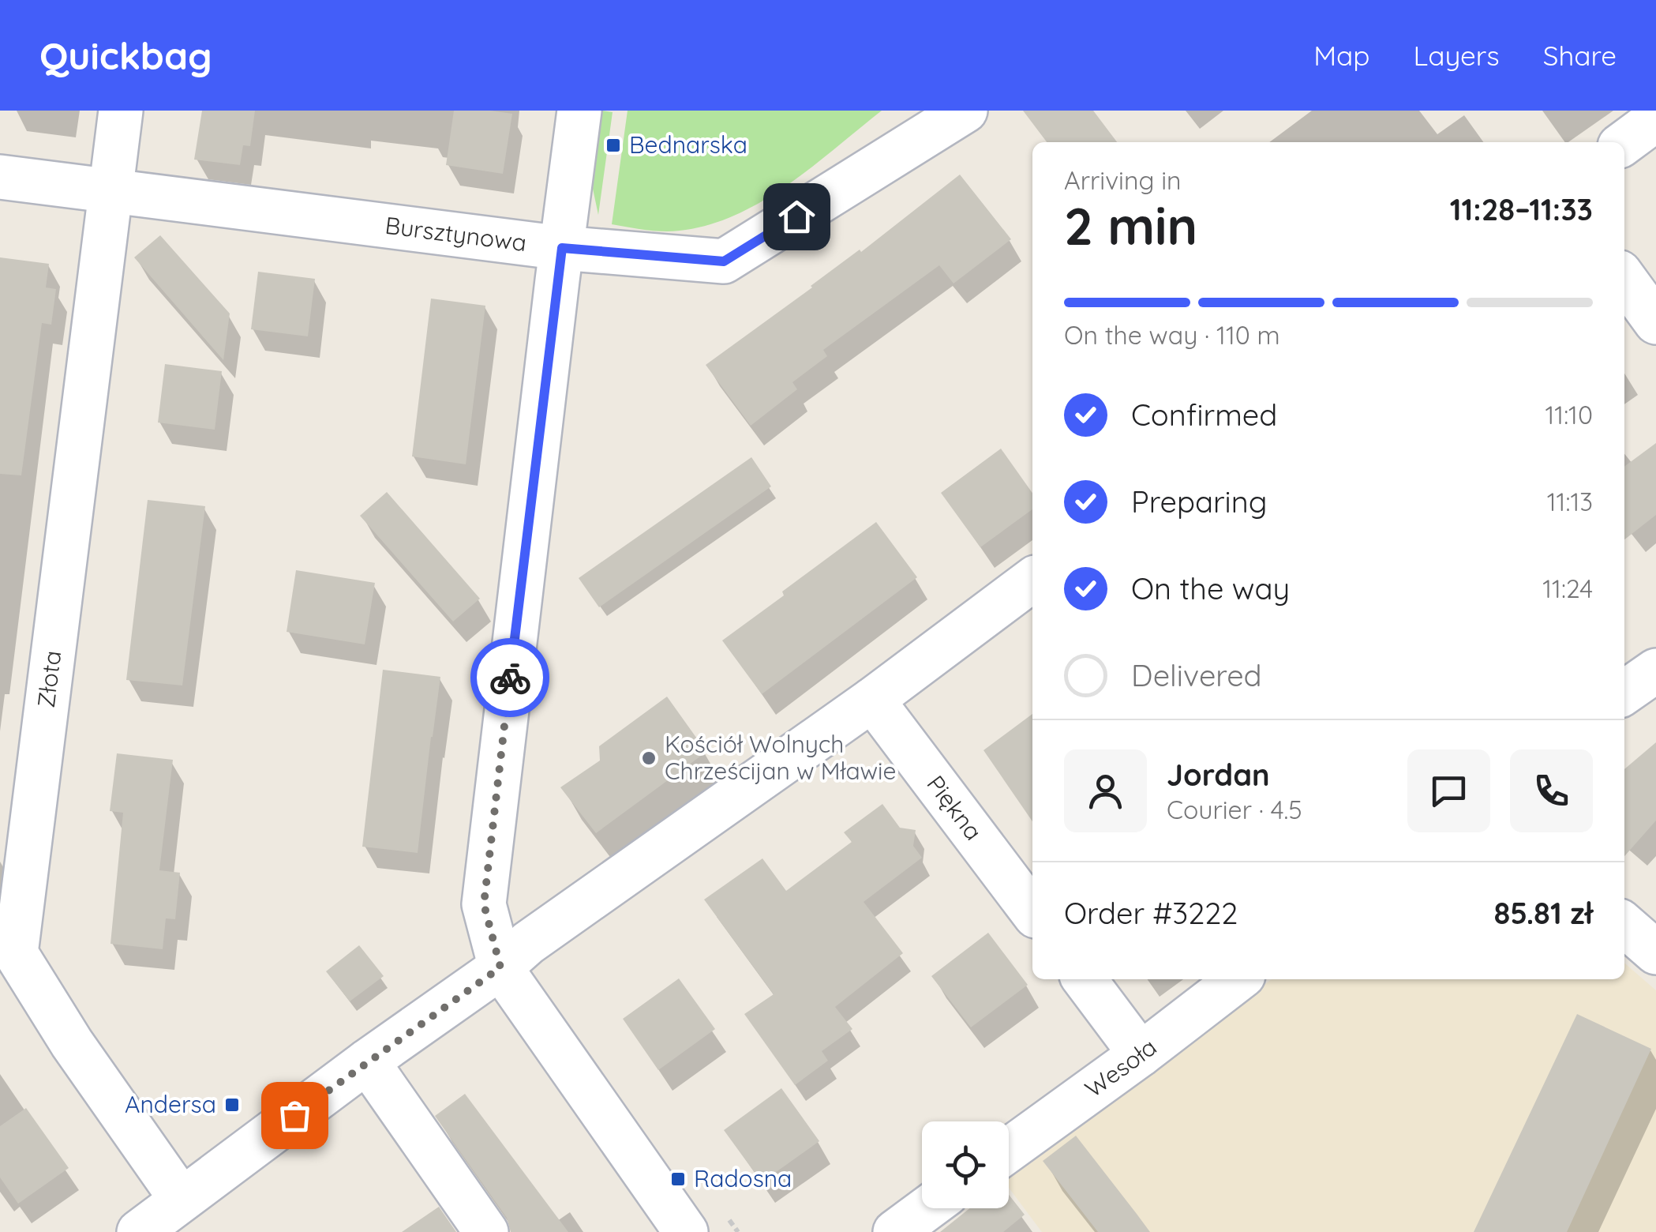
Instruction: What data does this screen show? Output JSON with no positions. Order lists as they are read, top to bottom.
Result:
{
  "streets": {
    "street": [
      "Bursztynowa",
      "Złota",
      "Piękna",
      "Wesoła"
    ]
  },
  "crossings": [
    ["Bursztynowa", "Złota"]
  ],
  "places": {
    "transit": ["Bednarska", "Andersa", "Radosna"],
    "other": ["Kościół Wolnych Chrześcijan w Mławie"]
  },
  "page": {
    "header": "Quickbag",
    "nav": ["Map", "Layers", "Share"],
    "heading": ["2 min", "Arriving in", "11:28–11:33"],
    "panel": [
      "Jordan",
      "Courier · 4.5",
      "Order #3222",
      "85.81 zł"
    ],
    "bar": "On the way · 110 m",
    "list": [
      ["Confirmed", "11:10"],
      ["Preparing", "11:13"],
      ["On the way", "11:24"],
      "Delivered"
    ]
  }
}
